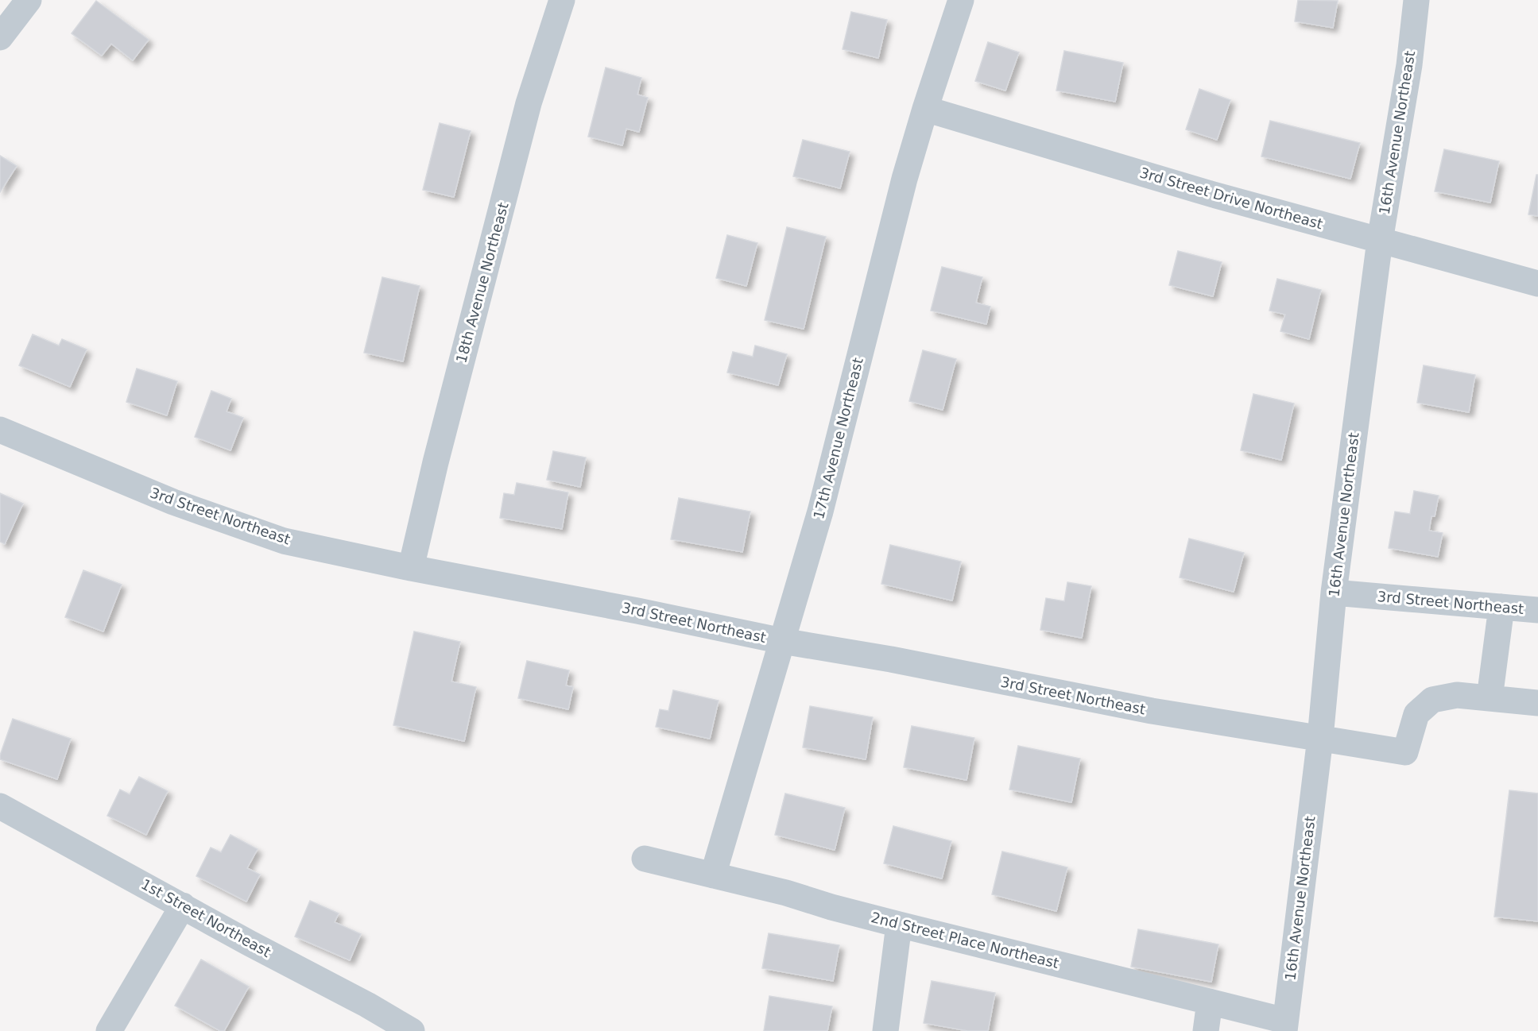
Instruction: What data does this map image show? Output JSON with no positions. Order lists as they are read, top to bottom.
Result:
{
  "streets": {
    "street": [
      "16th Avenue Northeast",
      "3rd Street Drive Northeast",
      "18th Avenue Northeast",
      "17th Avenue Northeast",
      "3rd Street Northeast",
      "1st Street Northeast",
      "2nd Street Place Northeast"
    ]
  },
  "crossings": [
    ["16th Avenue Northeast", "3rd Street Drive Northeast"],
    ["16th Avenue Northeast", "3rd Street Northeast"],
    ["16th Avenue Northeast", "2nd Street Place Northeast"],
    ["3rd Street Drive Northeast", "17th Avenue Northeast"],
    ["18th Avenue Northeast", "3rd Street Northeast"],
    ["17th Avenue Northeast", "3rd Street Northeast"],
    ["17th Avenue Northeast", "2nd Street Place Northeast"]
  ]
}
